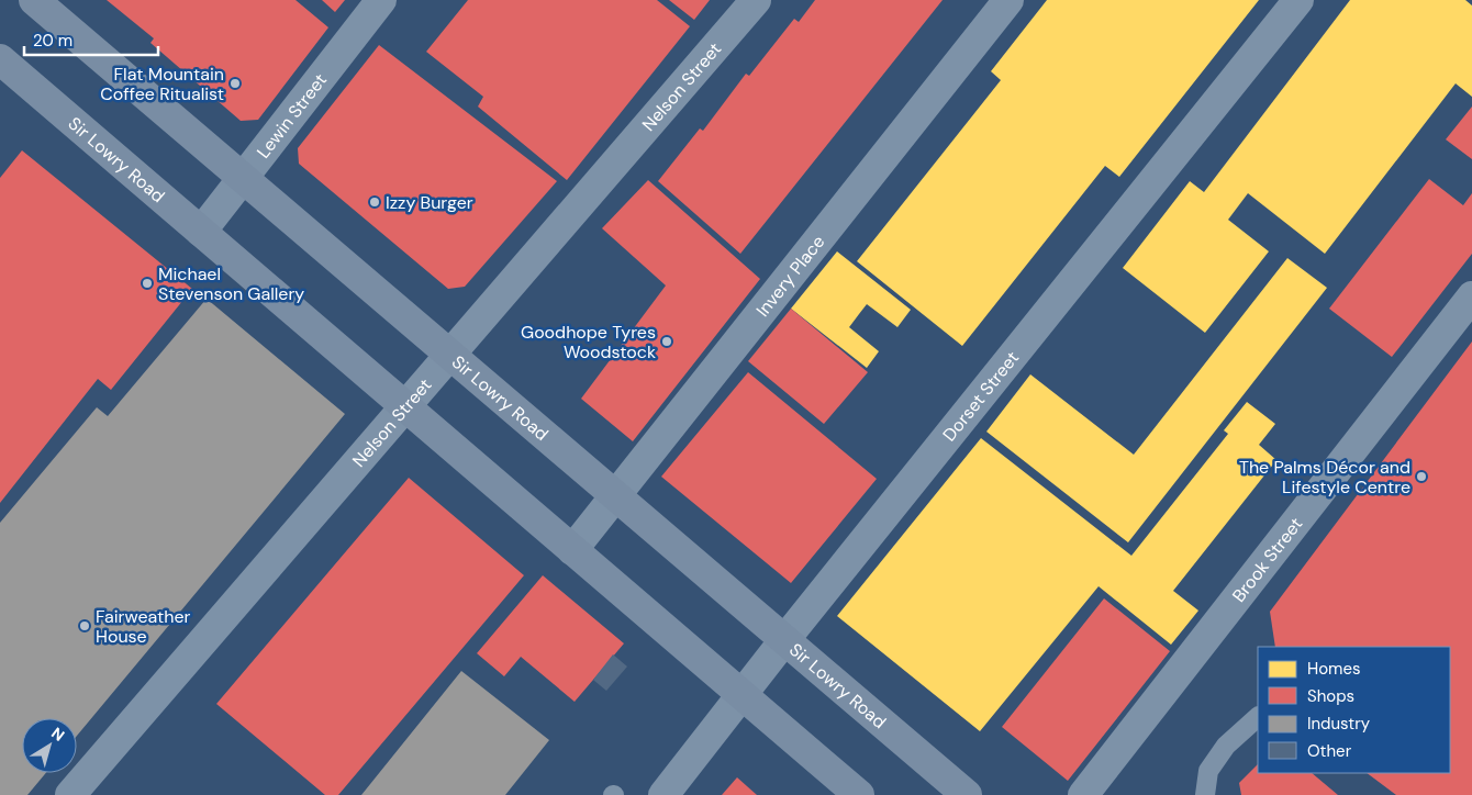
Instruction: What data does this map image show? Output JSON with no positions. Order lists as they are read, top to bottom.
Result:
{
  "streets": {
    "main road": ["Sir Lowry Road"],
    "street": [
      "Nelson Street",
      "Lewin Street",
      "Invery Place",
      "Dorset Street",
      "Brook Street"
    ]
  },
  "crossings": [
    ["Nelson Street", "Sir Lowry Road"],
    ["Lewin Street", "Sir Lowry Road"],
    ["Sir Lowry Road", "Invery Place"],
    ["Sir Lowry Road", "Dorset Street"]
  ],
  "places": [
    "Flat Mountain Coffee Ritualist",
    "Izzy Burger",
    "Michael Stevenson Gallery",
    "Goodhope Tyres Woodstock",
    "The Palms Décor and Lifestyle Centre",
    "Fairweather House"
  ],
  "legend": [
    "Homes",
    "Shops",
    "Industry",
    "Other"
  ],
  "scale_bar": "20 m",
  "north": "top right"
}
